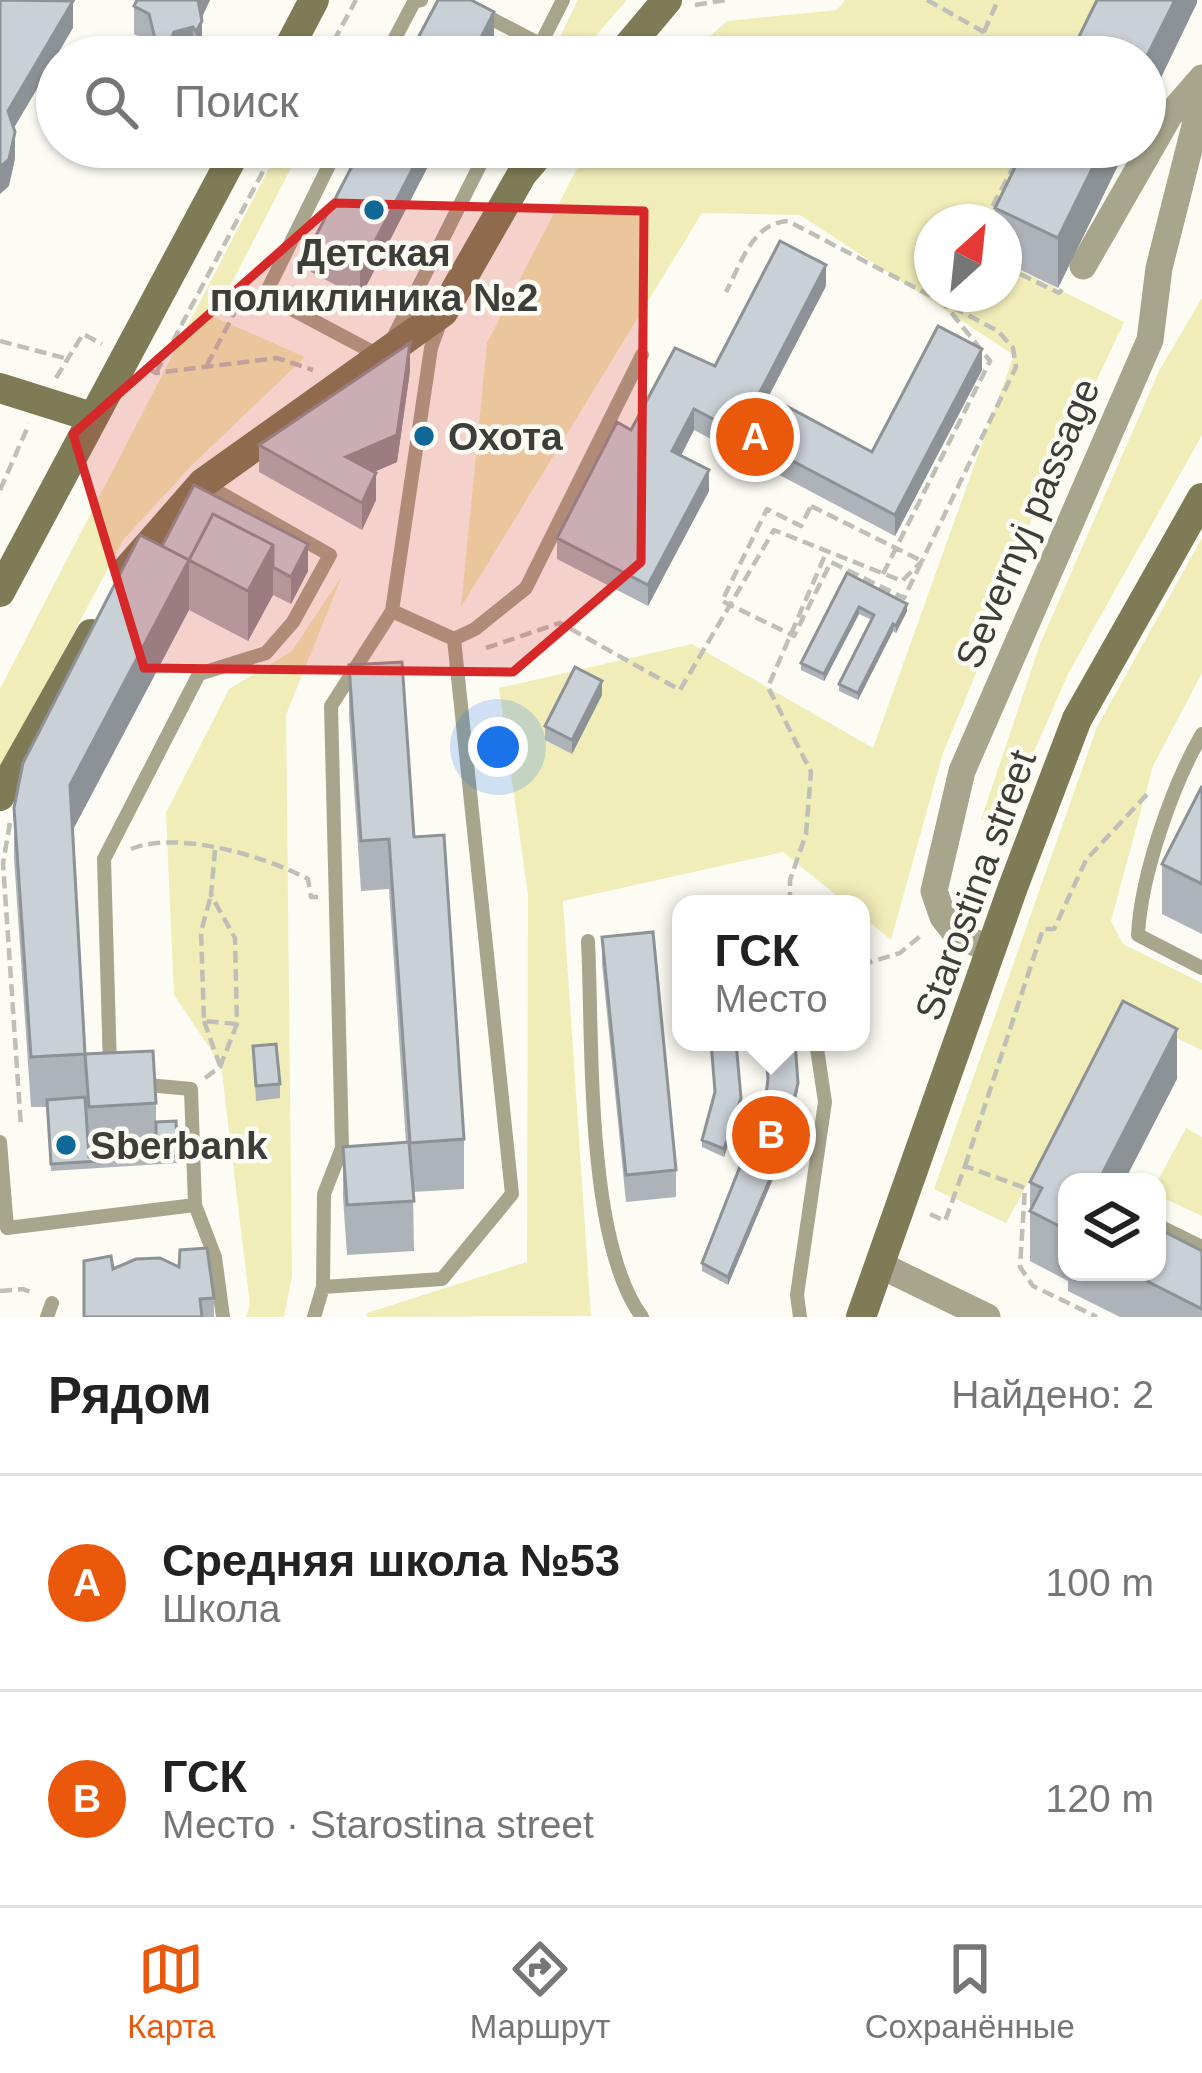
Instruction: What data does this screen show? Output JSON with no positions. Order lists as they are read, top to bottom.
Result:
{
  "streets": {
    "main road": ["Starostina street"],
    "street": ["Severnyj passage"]
  },
  "places": ["Детская поликлиника №2", "Охота", "Sberbank"],
  "north": "top right",
  "page": {
    "search": "Поиск",
    "pins": ["A", "B"],
    "popup": ["ГСК", "Место"],
    "heading": ["Рядом", "Найдено: 2"],
    "list": [
      {
        "mark": "A",
        "name": "Средняя школа №53",
        "note": "Школа",
        "value": "100 m"
      },
      {
        "mark": "B",
        "name": "ГСК",
        "note": "Место · Starostina street",
        "value": "120 m"
      }
    ],
    "nav": ["Карта", "Маршрут", "Сохранённые"]
  }
}
